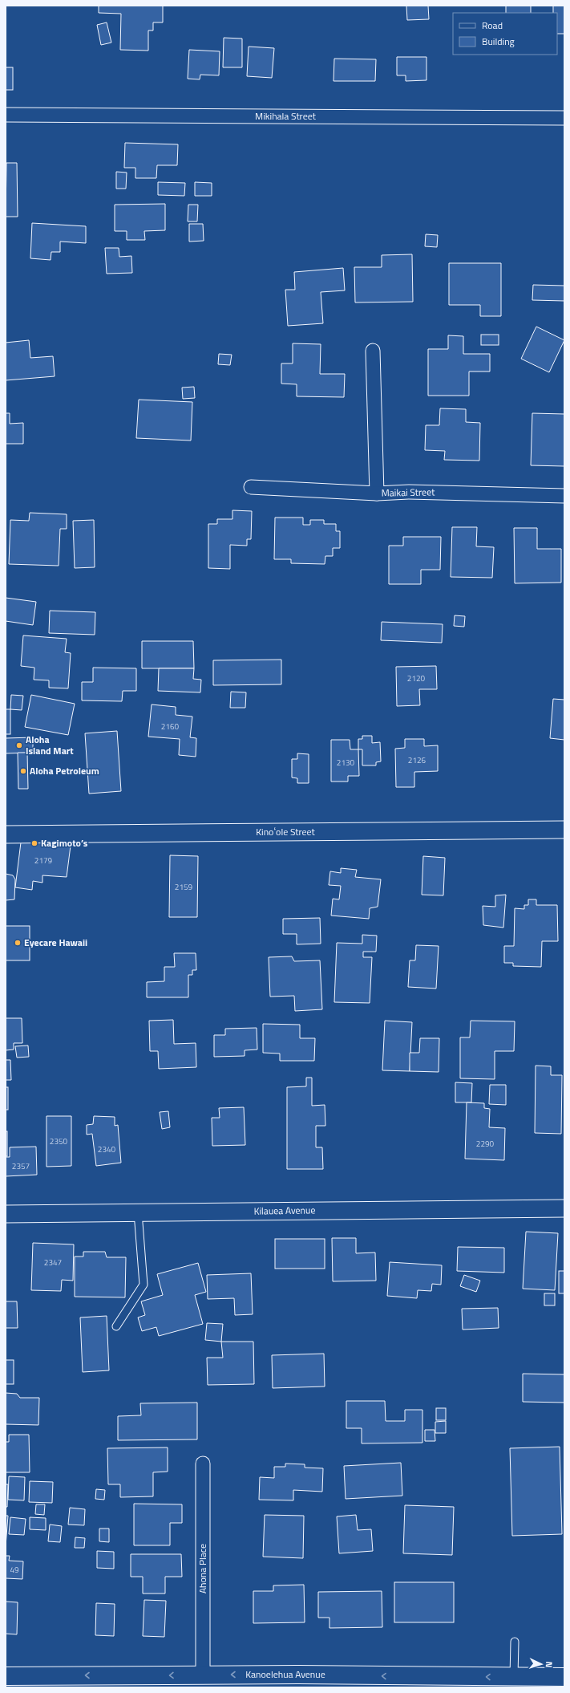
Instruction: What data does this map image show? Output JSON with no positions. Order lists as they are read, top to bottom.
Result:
{
  "streets": {
    "highway": ["Kanoelehua Avenue"],
    "street": [
      "Mikihala Street",
      "Maikai Street",
      "Kinoʻole Street",
      "Kilauea Avenue",
      "Ahona Place"
    ]
  },
  "crossings": [
    ["Ahona Place", "Kanoelehua Avenue"]
  ],
  "one_way": ["Kanoelehua Avenue"],
  "places": [
    "Aloha Island Mart",
    "Aloha Petroleum",
    "Kagimoto’s",
    "Eyecare Hawaii"
  ],
  "house_numbers": [
    "2120",
    "2160",
    "2126",
    "2130",
    "2179",
    "2159",
    "2350",
    "2290",
    "2340",
    "2357",
    "2347",
    "49"
  ],
  "legend": ["Road", "Building"],
  "north": "right"
}
